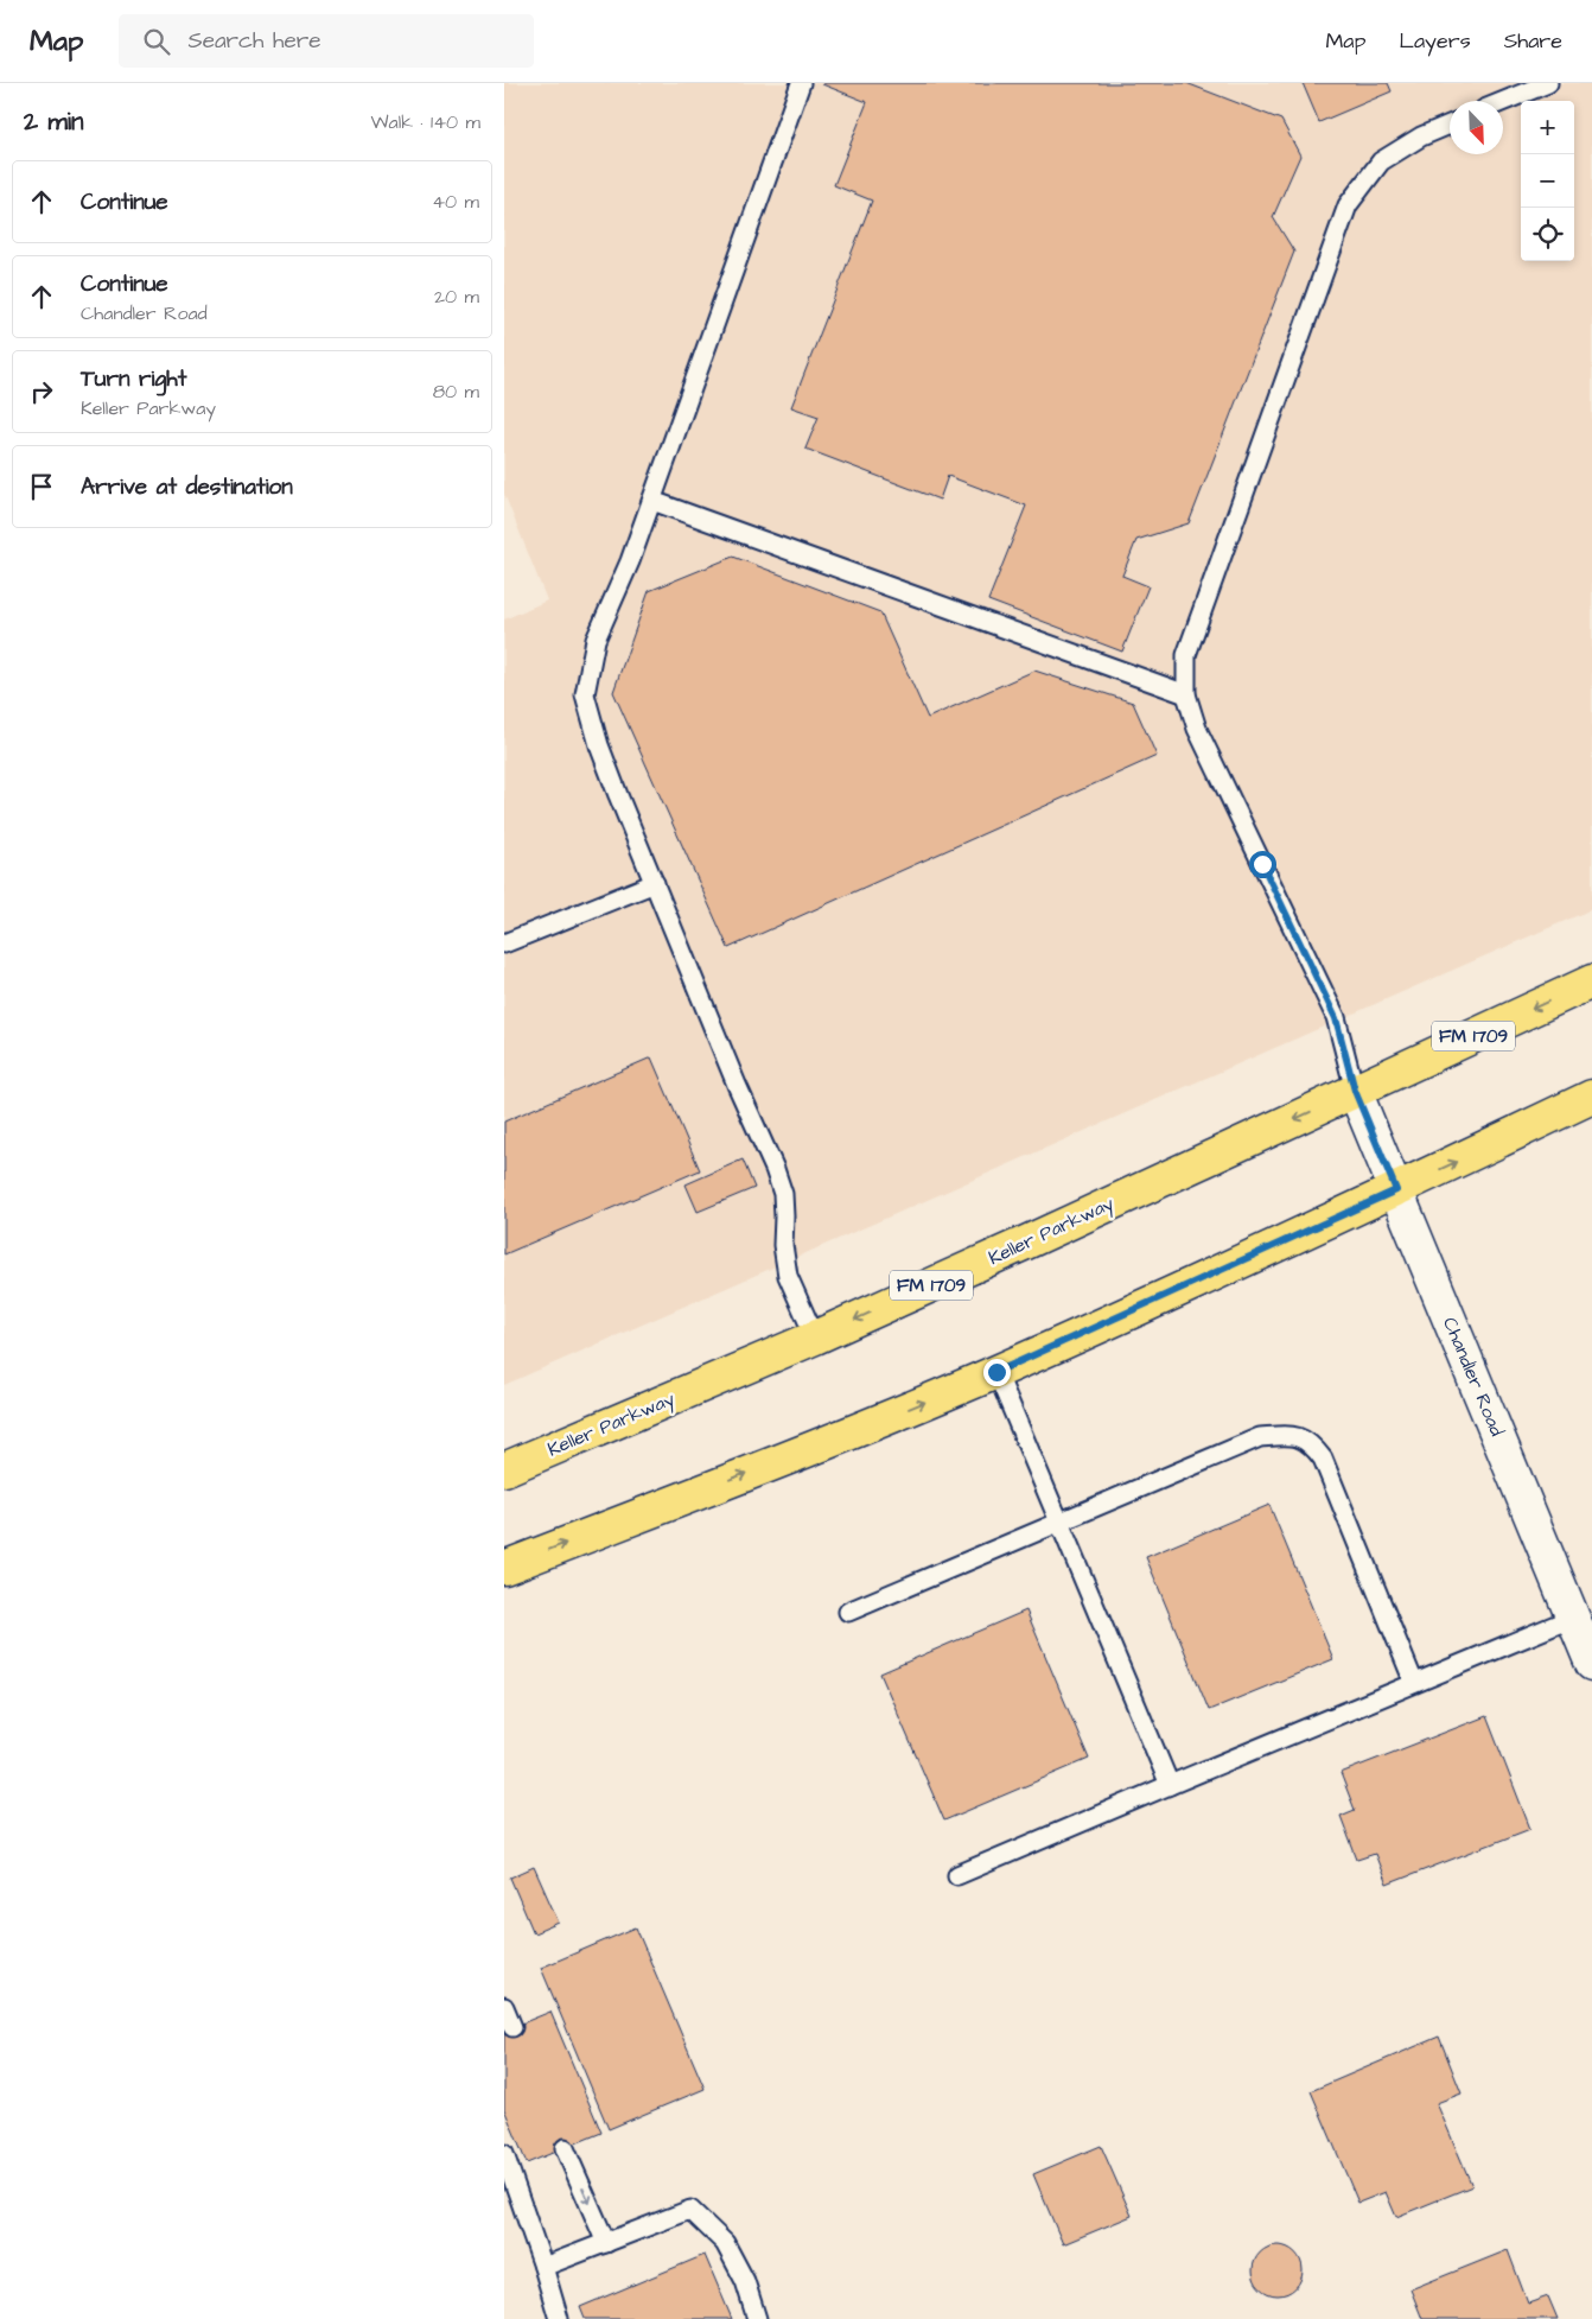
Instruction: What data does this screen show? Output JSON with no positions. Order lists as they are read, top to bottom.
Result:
{
  "streets": {
    "main road": ["FM 1709", "Keller Parkway"],
    "street": ["Chandler Road"]
  },
  "crossings": [
    ["Keller Parkway", "Chandler Road"]
  ],
  "north": "bottom right",
  "page": {
    "header": "Map",
    "search": "Search here",
    "nav": ["Map", "Layers", "Share"],
    "heading": ["2 min", "Walk · 140 m"],
    "map_buttons": ["+", "−"],
    "list": [
      ["Continue", "40 m"],
      ["Continue", "Chandler Road", "20 m"],
      ["Turn right", "Keller Parkway", "80 m"],
      "Arrive at destination"
    ]
  }
}
